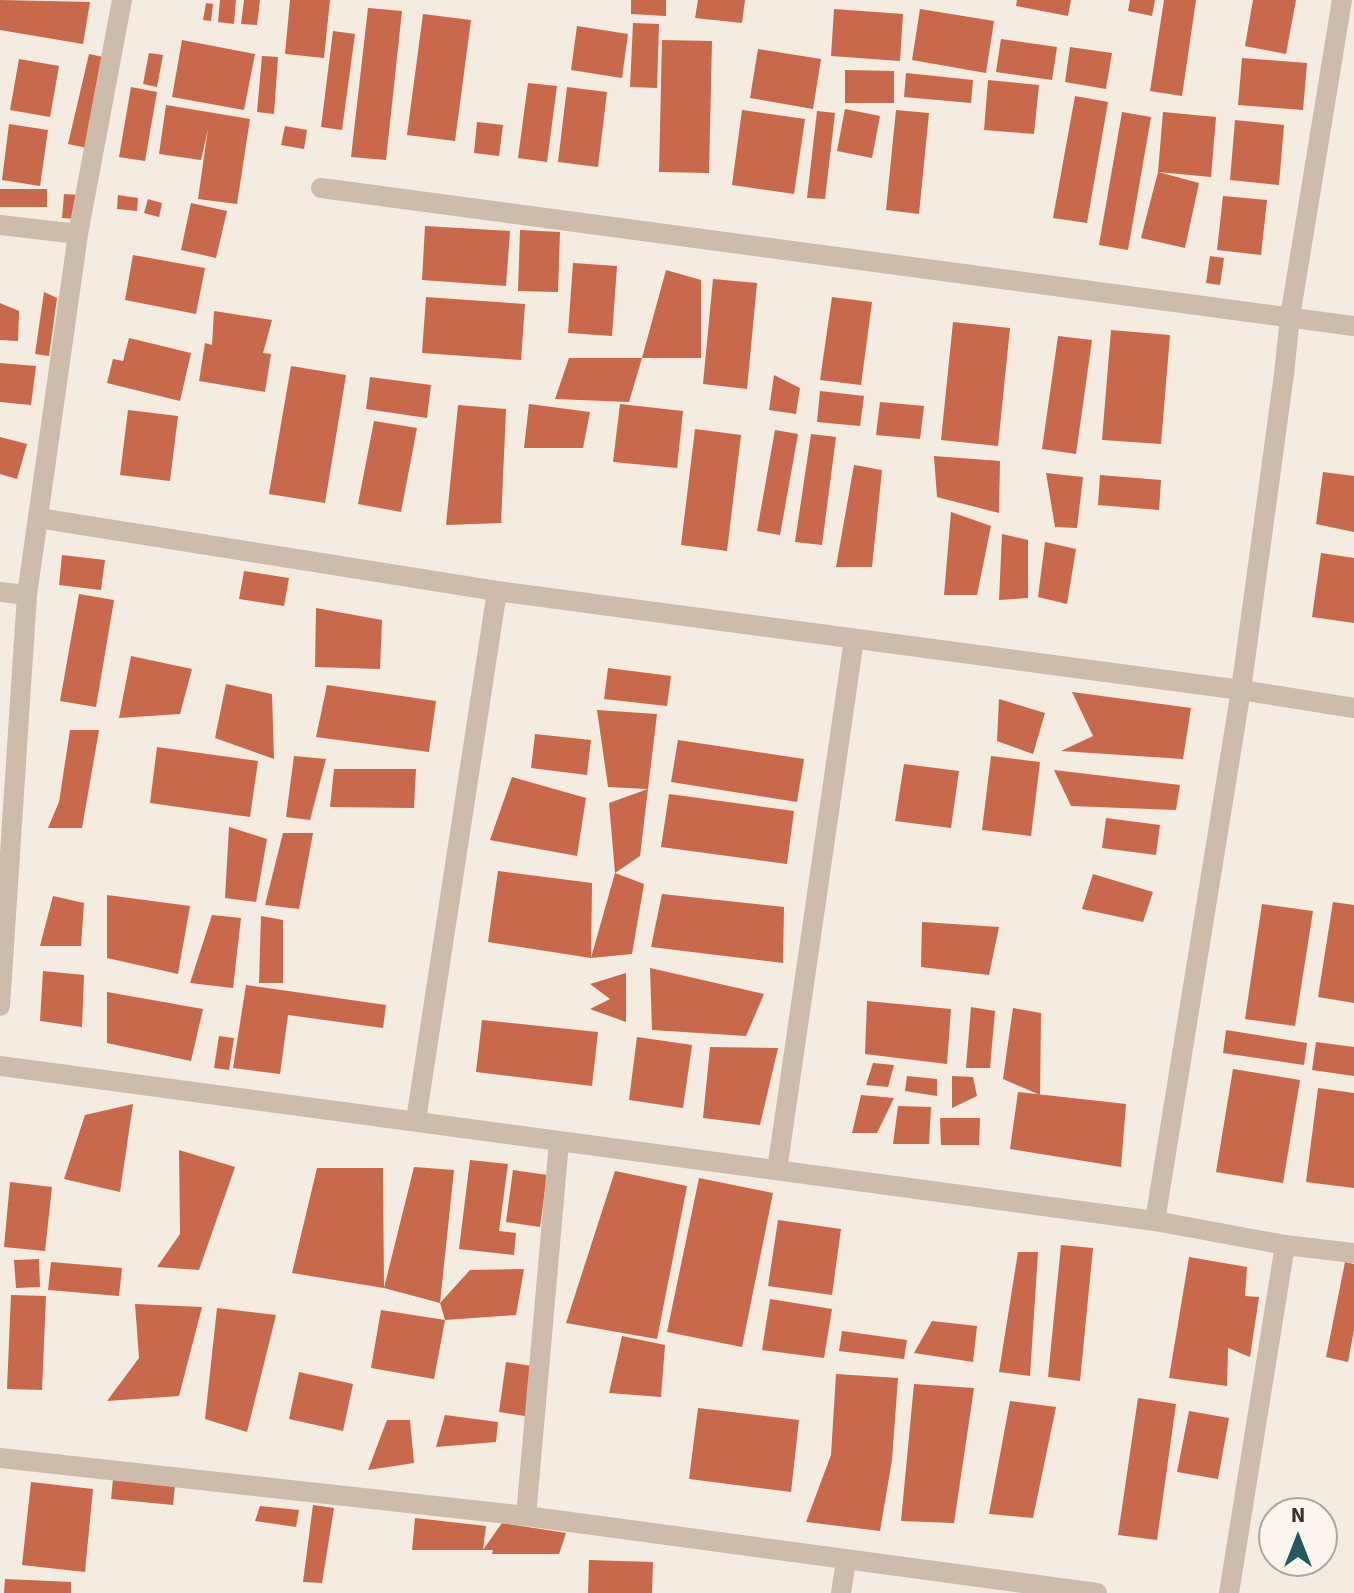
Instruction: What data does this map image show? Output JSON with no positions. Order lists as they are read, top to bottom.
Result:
{
  "north": "top"
}
